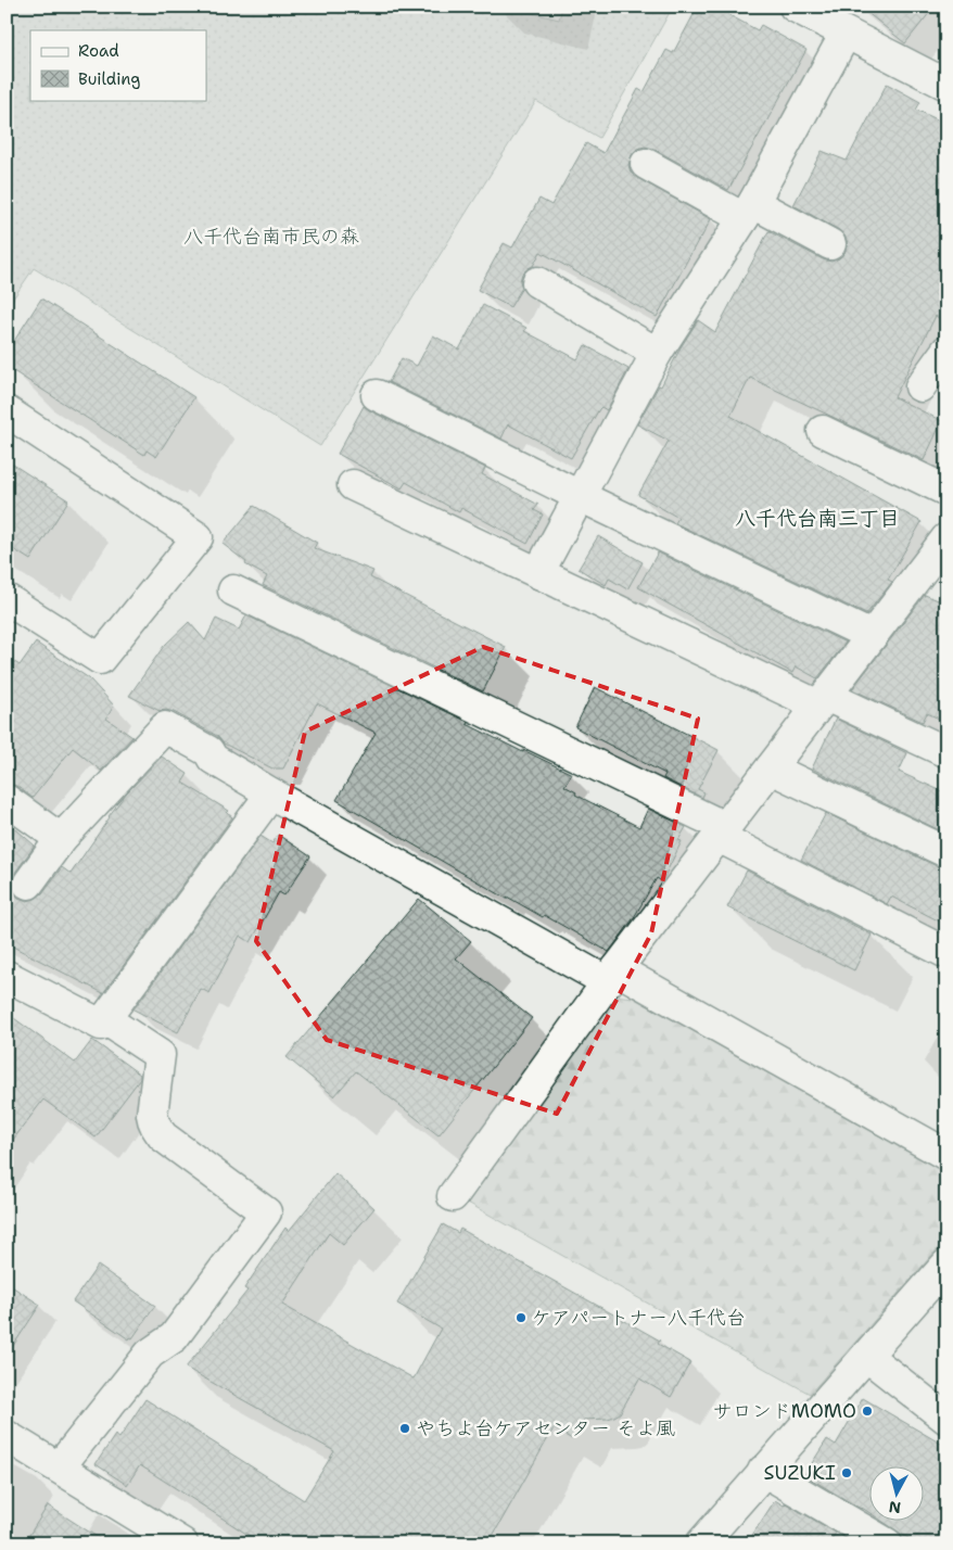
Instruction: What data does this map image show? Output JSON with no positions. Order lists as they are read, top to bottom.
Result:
{
  "districts": ["八千代台南三丁目"],
  "parks": ["八千代台南市民の森"],
  "places": [
    "ケアパートナー八千代台",
    "サロンドMOMO",
    "やちよ台ケアセンター そよ風",
    "SUZUKI"
  ],
  "legend": ["Road", "Building"],
  "north": "bottom"
}
